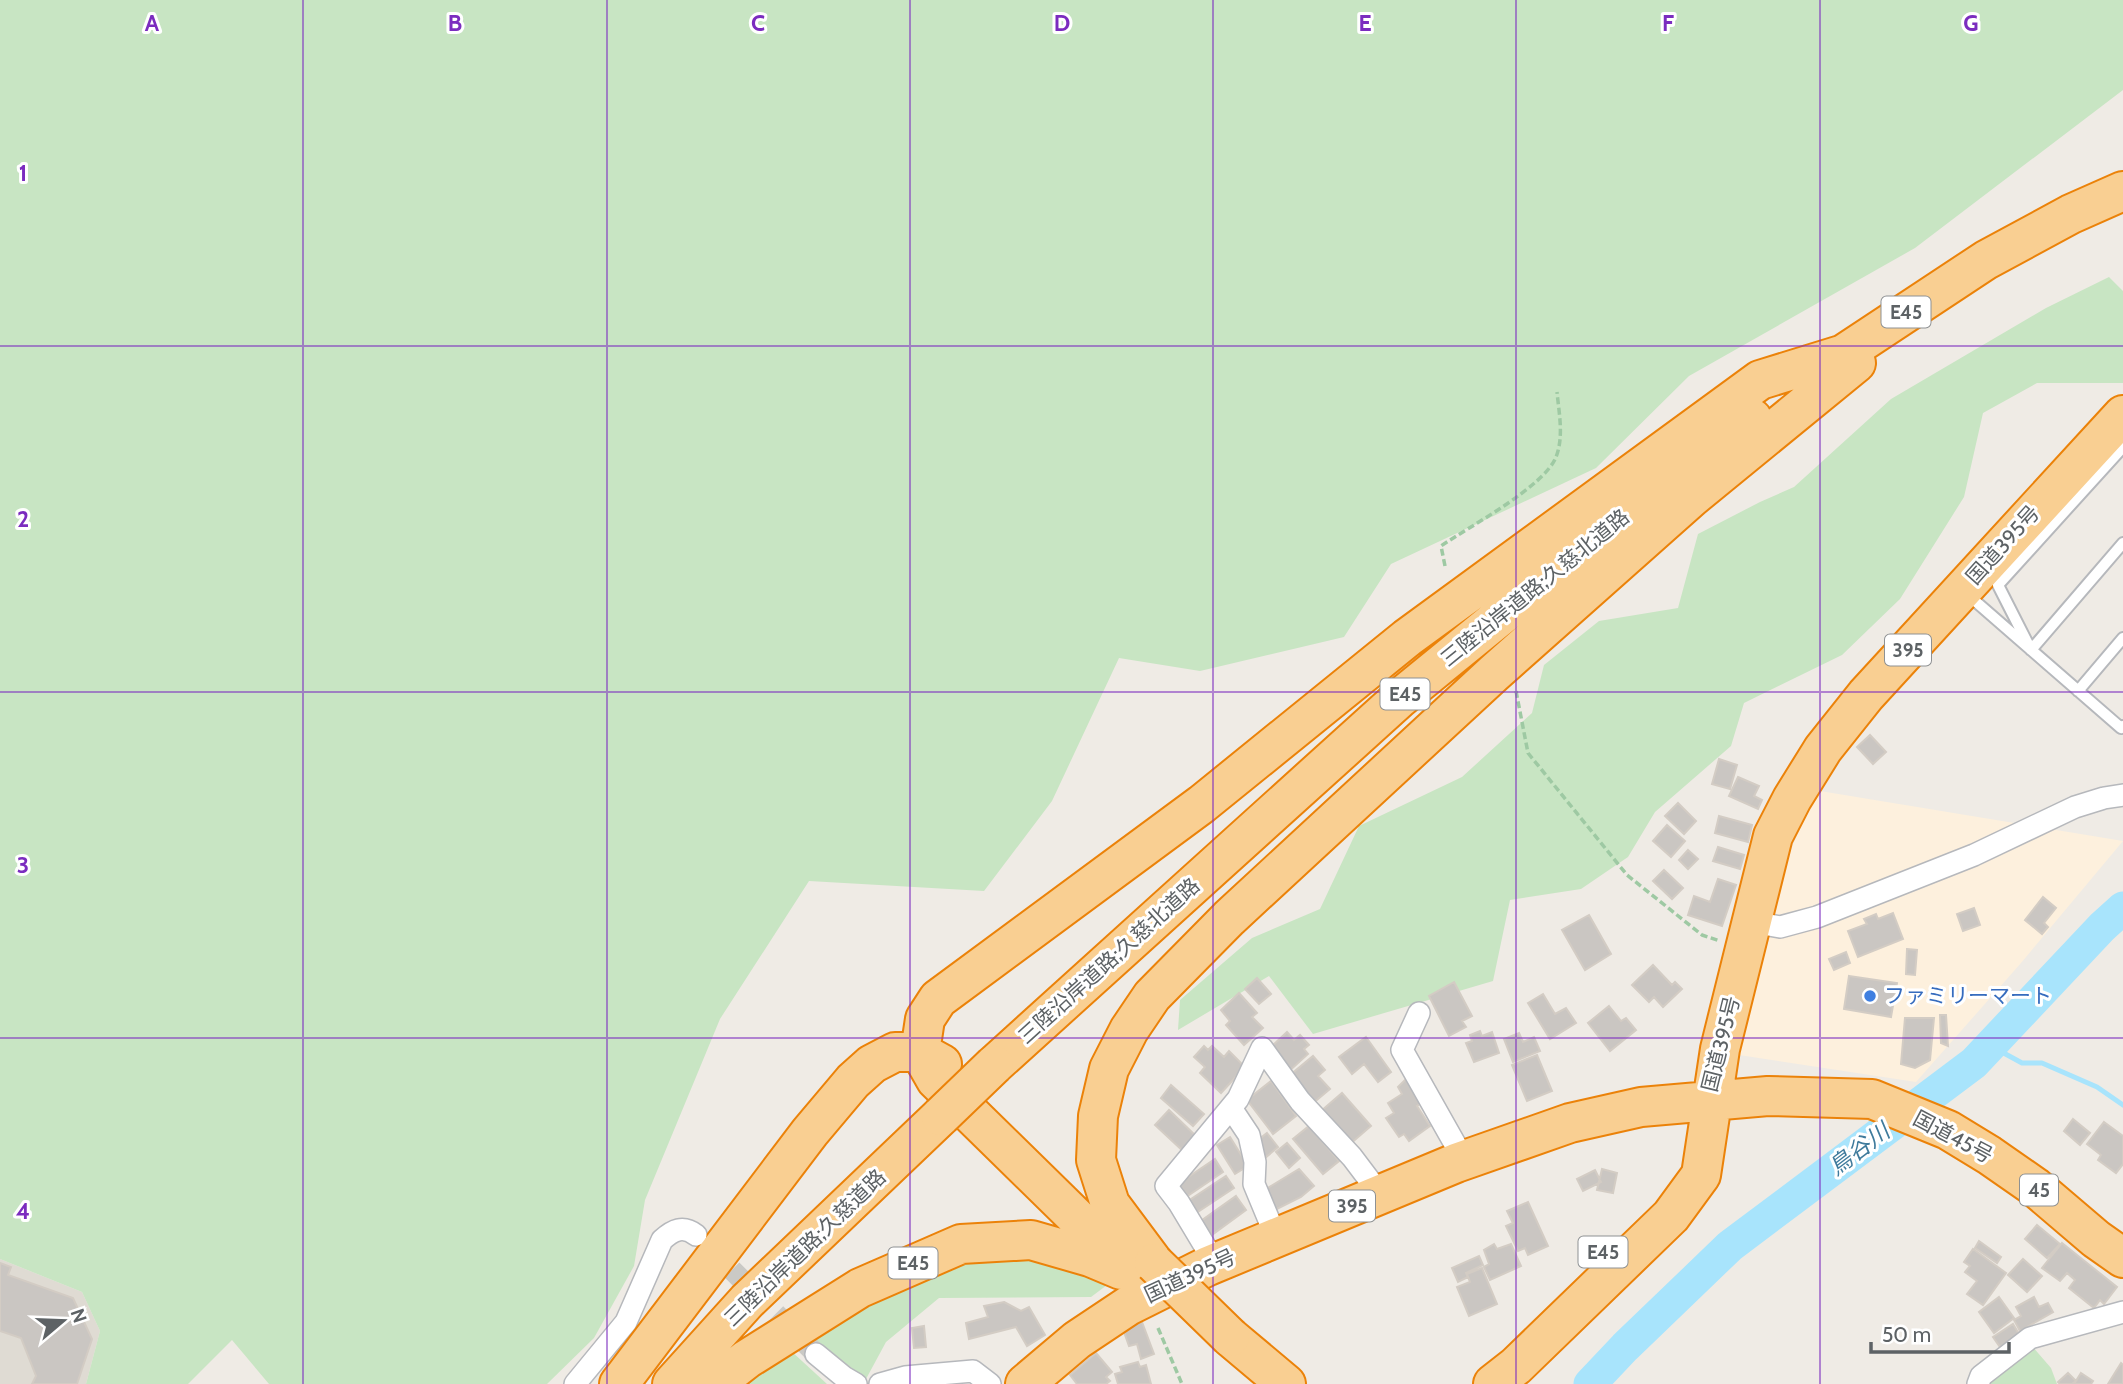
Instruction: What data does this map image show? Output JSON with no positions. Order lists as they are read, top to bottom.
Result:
{
  "streets": {
    "highway": [
      "E45",
      "国道395号",
      "三陸沿岸道路;久慈北道路",
      "395",
      "国道45号",
      "45",
      "三陸沿岸道路;久慈道路"
    ]
  },
  "crossings": [
    ["E45", "国道395号"],
    ["E45", "国道45号"],
    ["国道395号", "国道45号"],
    ["三陸沿岸道路;久慈北道路", "三陸沿岸道路;久慈道路"]
  ],
  "water": ["鳥谷川"],
  "places": ["ファミリーマート"],
  "scale_bar": "50 m",
  "north": "right",
  "grid": {
    "columns": [
      "A",
      "B",
      "C",
      "D",
      "E",
      "F",
      "G"
    ],
    "rows": [
      "1",
      "2",
      "3",
      "4"
    ]
  }
}
